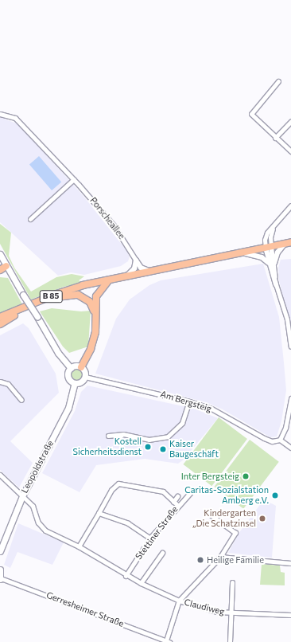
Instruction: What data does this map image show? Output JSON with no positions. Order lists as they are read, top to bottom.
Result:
{
  "streets": {
    "main road": ["B 85", "Leopoldstraße"],
    "street": [
      "Porscheallee",
      "Am Bergsteig",
      "Stettiner Straße",
      "Claudiweg",
      "Gerresheimer Straße"
    ]
  },
  "crossings": [
    ["Am Bergsteig", "Leopoldstraße"],
    ["Leopoldstraße", "Claudiweg"],
    ["Stettiner Straße", "Claudiweg"]
  ],
  "places": [
    "Kostell Sicherheitsdienst",
    "Kaiser Baugeschäft",
    "Inter Bergsteig",
    "Caritas-Sozialstation Amberg e.V.",
    "Kindergarten „Die Schatzinsel",
    "Heilige Familie"
  ]
}
